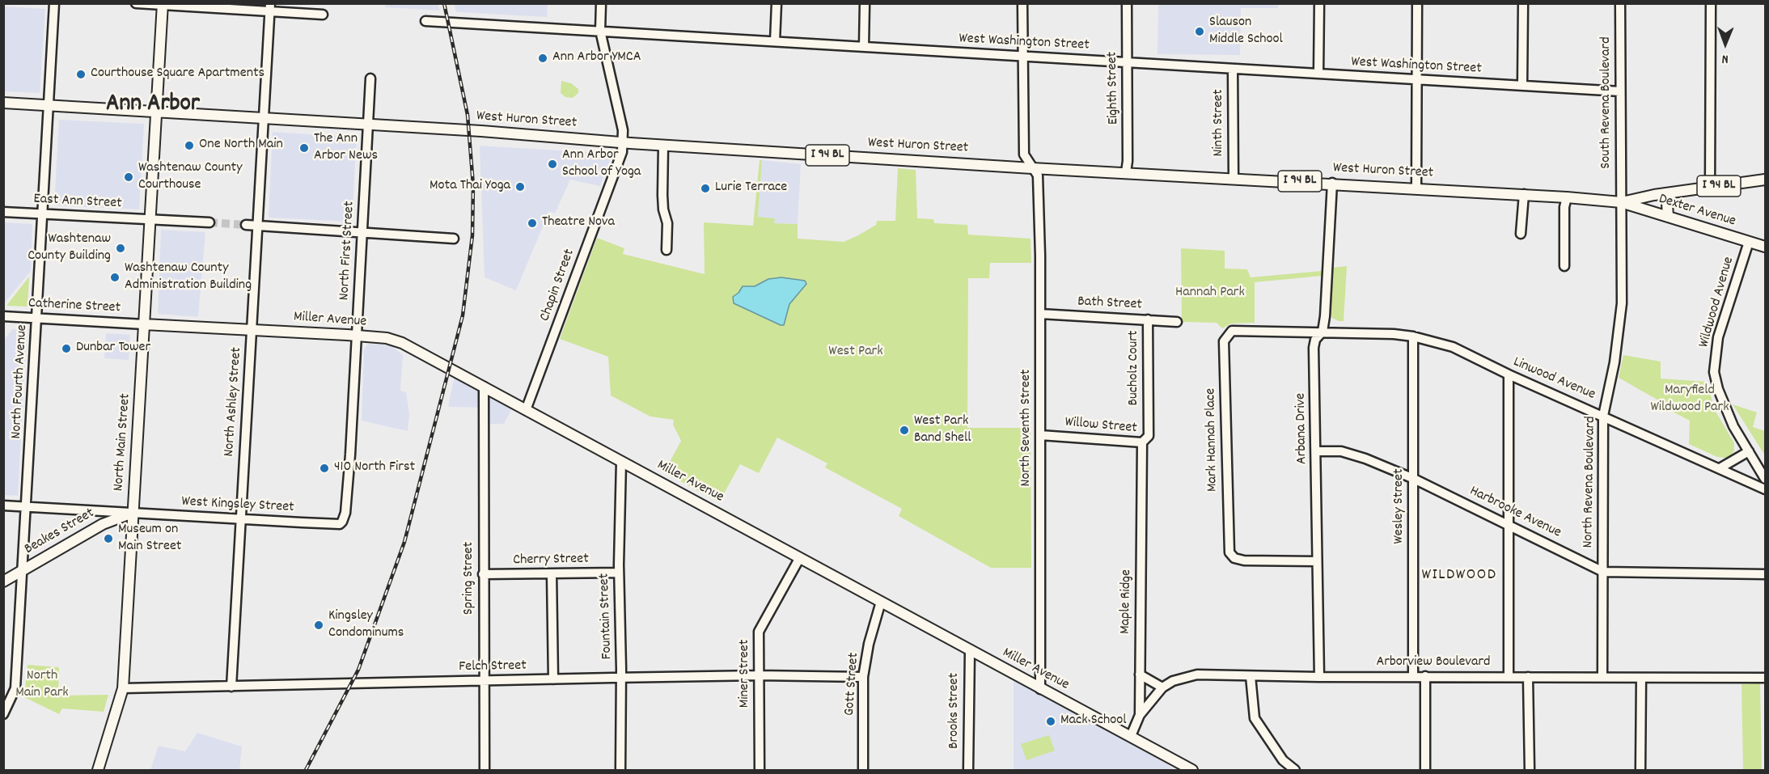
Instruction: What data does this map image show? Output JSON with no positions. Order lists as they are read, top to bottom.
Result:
{
  "streets": {
    "main road": [
      "West Huron Street",
      "I 94 BL",
      "Dexter Avenue",
      "Miller Avenue",
      "North Main Street",
      "Beakes Street"
    ],
    "street": [
      "West Washington Street",
      "Eighth Street",
      "South Revena Boulevard",
      "Ninth Street",
      "East Ann Street",
      "North First Street",
      "Chapin Street",
      "Wildwood Avenue",
      "Bath Street",
      "Catherine Street",
      "Bucholz Court",
      "Linwood Avenue",
      "North Fourth Avenue",
      "North Ashley Street",
      "Willow Street",
      "North Seventh Street",
      "Arbana Drive",
      "Mark Hannah Place",
      "North Revena Boulevard",
      "West Kingsley Street",
      "Wesley Street",
      "Harbrooke Avenue",
      "Cherry Street",
      "Spring Street",
      "Maple Ridge",
      "Fountain Street",
      "Arborview Boulevard",
      "Felch Street",
      "Miner Street",
      "Gott Street",
      "Brooks Street"
    ]
  },
  "crossings": [
    ["West Washington Street", "Eighth Street"],
    ["West Washington Street", "South Revena Boulevard"],
    ["West Washington Street", "Ninth Street"],
    ["West Washington Street", "North Seventh Street"],
    ["Eighth Street", "West Huron Street"],
    ["South Revena Boulevard", "West Huron Street"],
    ["South Revena Boulevard", "I 94 BL"],
    ["South Revena Boulevard", "Dexter Avenue"],
    ["South Revena Boulevard", "North Revena Boulevard"],
    ["West Huron Street", "Ninth Street"],
    ["West Huron Street", "I 94 BL"],
    ["West Huron Street", "Dexter Avenue"],
    ["West Huron Street", "North First Street"],
    ["West Huron Street", "Chapin Street"],
    ["West Huron Street", "North Ashley Street"],
    ["West Huron Street", "North Seventh Street"],
    ["West Huron Street", "Arbana Drive"],
    ["West Huron Street", "North Main Street"],
    ["West Huron Street", "North Revena Boulevard"],
    ["I 94 BL", "Dexter Avenue"],
    ["I 94 BL", "North Fourth Avenue"],
    ["I 94 BL", "North Main Street"],
    ["I 94 BL", "North Revena Boulevard"],
    ["East Ann Street", "North Fourth Avenue"],
    ["East Ann Street", "North Main Street"],
    ["Dexter Avenue", "Wildwood Avenue"],
    ["Dexter Avenue", "North Revena Boulevard"],
    ["North First Street", "Miller Avenue"],
    ["North First Street", "West Kingsley Street"],
    ["Chapin Street", "Miller Avenue"],
    ["Bath Street", "Bucholz Court"],
    ["Bath Street", "North Seventh Street"],
    ["Catherine Street", "Miller Avenue"],
    ["Catherine Street", "North Fourth Avenue"],
    ["Catherine Street", "North Main Street"],
    ["Miller Avenue", "North Ashley Street"],
    ["Miller Avenue", "North Seventh Street"],
    ["Miller Avenue", "North Main Street"],
    ["Miller Avenue", "Spring Street"],
    ["Miller Avenue", "Fountain Street"],
    ["Miller Avenue", "Arborview Boulevard"],
    ["Miller Avenue", "Miner Street"],
    ["Miller Avenue", "Gott Street"],
    ["Miller Avenue", "Brooks Street"],
    ["Bucholz Court", "Willow Street"],
    ["Linwood Avenue", "Arbana Drive"],
    ["Linwood Avenue", "Mark Hannah Place"],
    ["Linwood Avenue", "North Revena Boulevard"],
    ["Linwood Avenue", "Wesley Street"],
    ["North Fourth Avenue", "West Kingsley Street"],
    ["North Fourth Avenue", "Beakes Street"],
    ["North Ashley Street", "West Kingsley Street"],
    ["North Ashley Street", "Felch Street"],
    ["Willow Street", "North Seventh Street"],
    ["Willow Street", "Maple Ridge"],
    ["Arbana Drive", "Mark Hannah Place"],
    ["Arbana Drive", "Harbrooke Avenue"],
    ["Arbana Drive", "Arborview Boulevard"],
    ["North Main Street", "West Kingsley Street"],
    ["North Main Street", "Beakes Street"],
    ["North Main Street", "Felch Street"],
    ["North Revena Boulevard", "Harbrooke Avenue"],
    ["North Revena Boulevard", "Arborview Boulevard"],
    ["West Kingsley Street", "Beakes Street"],
    ["Wesley Street", "Harbrooke Avenue"],
    ["Wesley Street", "Arborview Boulevard"],
    ["Cherry Street", "Spring Street"],
    ["Cherry Street", "Fountain Street"],
    ["Spring Street", "Felch Street"],
    ["Maple Ridge", "Arborview Boulevard"],
    ["Fountain Street", "Felch Street"],
    ["Felch Street", "Miner Street"],
    ["Felch Street", "Gott Street"]
  ],
  "districts": ["Ann Arbor", "WILDWOOD"],
  "parks": [
    "Hannah Park",
    "West Park",
    "Maryfield Wildwood Park",
    "North Main Park"
  ],
  "places": [
    "Slauson Middle School",
    "Ann Arbor YMCA",
    "Courthouse Square Apartments",
    "One North Main",
    "The Ann Arbor News",
    "Ann Arbor School of Yoga",
    "Washtenaw County Courthouse",
    "Mota Thai Yoga",
    "Lurie Terrace",
    "Theatre Nova",
    "Washtenaw County Building",
    "Washtenaw County Administration Building",
    "Dunbar Tower",
    "West Park Band Shell",
    "410 North First",
    "Museum on Main Street",
    "Kingsley Condominums",
    "Mack School"
  ],
  "north": "bottom"
}
